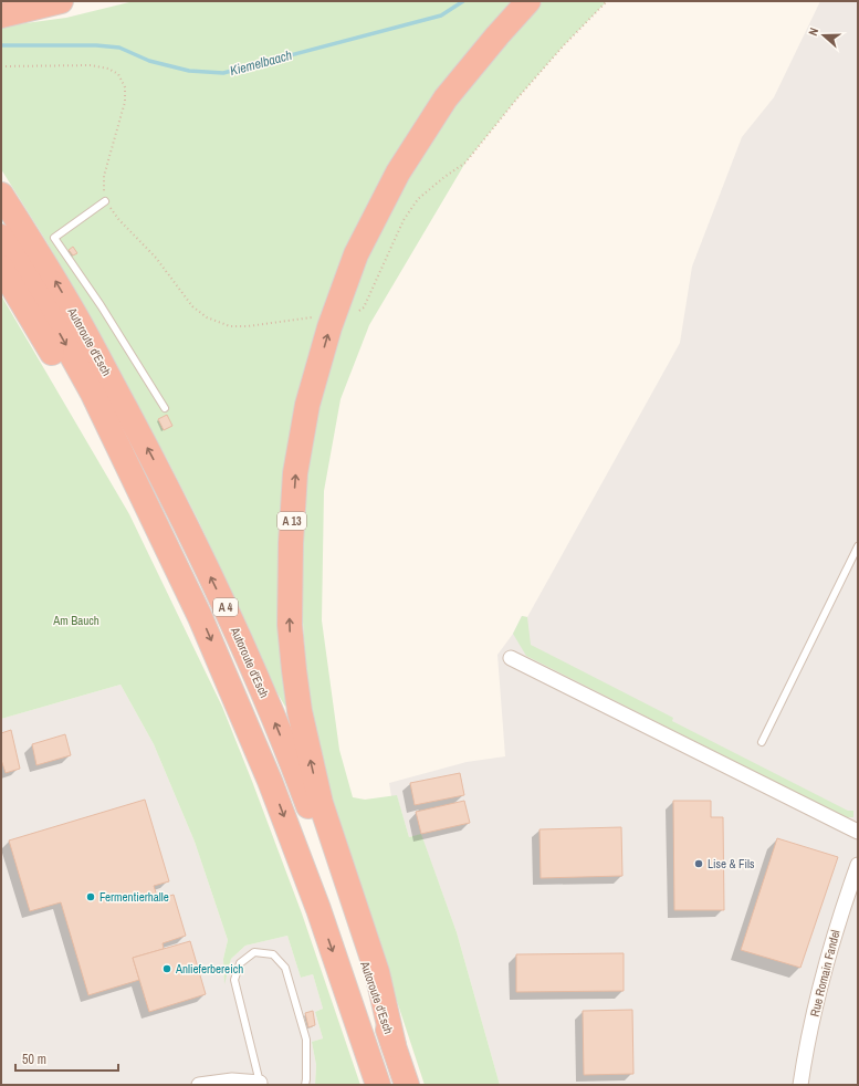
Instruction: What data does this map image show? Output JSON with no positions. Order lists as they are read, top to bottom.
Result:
{
  "streets": {
    "highway": ["Autoroute d'Esch", "A 13", "A 4"],
    "street": ["Rue Romain Fandel"]
  },
  "crossings": [
    ["Autoroute d'Esch", "A 13"],
    ["Autoroute d'Esch", "A 4"]
  ],
  "water": ["Kiemelbaach"],
  "parks": ["Am Bauch"],
  "places": ["Lise & Fils", "Fermentierhalle", "Anlieferbereich"],
  "scale_bar": "50 m",
  "north": "left"
}
